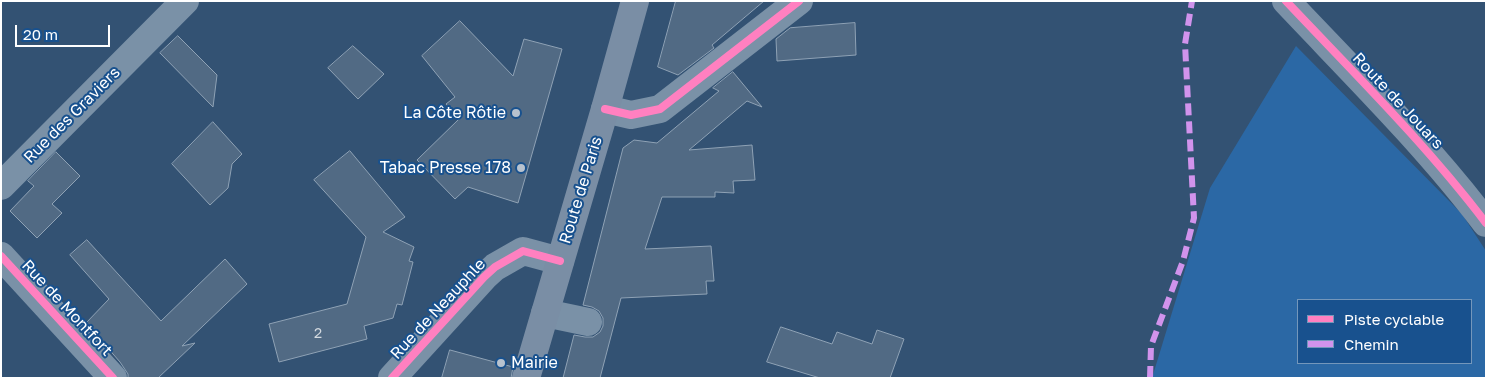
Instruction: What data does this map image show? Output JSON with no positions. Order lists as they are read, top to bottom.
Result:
{
  "streets": {
    "main road": ["Route de Paris"],
    "street": [
      "Route de Jouars",
      "Rue des Graviers",
      "Rue de Montfort",
      "Rue de Neauphle"
    ]
  },
  "crossings": [
    ["Route de Paris", "Rue de Neauphle"]
  ],
  "places": ["La Côte Rôtie", "Tabac Presse 178", "Mairie"],
  "house_numbers": ["2"],
  "legend": ["Piste cyclable", "Chemin"],
  "scale_bar": "20 m"
}
